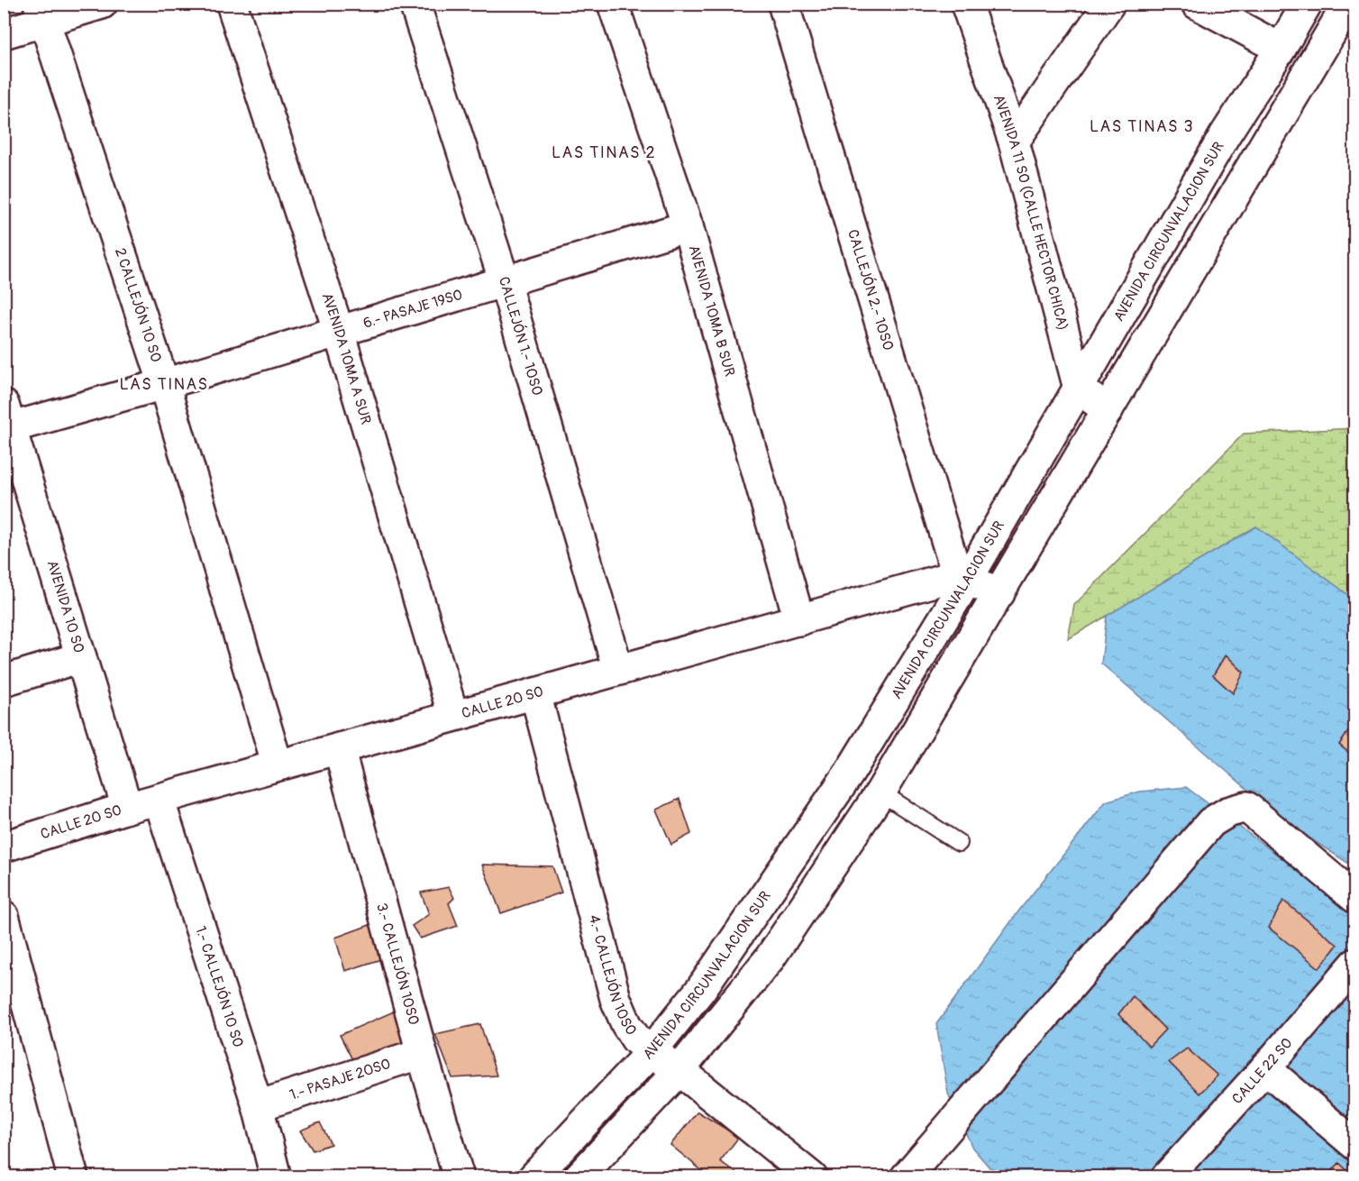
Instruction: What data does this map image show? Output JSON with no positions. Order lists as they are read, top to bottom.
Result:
{
  "streets": {
    "street": [
      "AVENIDA 11 SO (CALLE HECTOR CHICA)",
      "AVENIDA CIRCUNVALACION SUR",
      "CALLEJÓN 2.- 10SO",
      "2 CALLEJÓN 10 SO",
      "6.- PASAJE 19SO",
      "AVENIDA 10MA B SUR",
      "CALLEJÓN 1.- 10SO",
      "AVENIDA 10MA A SUR",
      "AVENIDA 10 SO",
      "CALLE 20 SO",
      "3.- CALLEJÓN 10SO",
      "4.- CALLEJÓN 10SO",
      "1.- CALLEJÓN 10 SO",
      "CALLE 22 SO",
      "1.- PASAJE 20SO"
    ]
  },
  "crossings": [
    ["AVENIDA 11 SO (CALLE HECTOR CHICA)", "AVENIDA CIRCUNVALACION SUR"],
    ["AVENIDA CIRCUNVALACION SUR", "CALLEJÓN 2.- 10SO"],
    ["AVENIDA CIRCUNVALACION SUR", "CALLE 20 SO"],
    ["AVENIDA CIRCUNVALACION SUR", "4.- CALLEJÓN 10SO"],
    ["CALLEJÓN 2.- 10SO", "CALLE 20 SO"],
    ["2 CALLEJÓN 10 SO", "6.- PASAJE 19SO"],
    ["2 CALLEJÓN 10 SO", "CALLE 20 SO"],
    ["6.- PASAJE 19SO", "AVENIDA 10MA B SUR"],
    ["6.- PASAJE 19SO", "CALLEJÓN 1.- 10SO"],
    ["6.- PASAJE 19SO", "AVENIDA 10MA A SUR"],
    ["6.- PASAJE 19SO", "AVENIDA 10 SO"],
    ["AVENIDA 10MA B SUR", "CALLE 20 SO"],
    ["CALLEJÓN 1.- 10SO", "CALLE 20 SO"],
    ["AVENIDA 10MA A SUR", "CALLE 20 SO"],
    ["AVENIDA 10 SO", "CALLE 20 SO"],
    ["CALLE 20 SO", "3.- CALLEJÓN 10SO"],
    ["CALLE 20 SO", "4.- CALLEJÓN 10SO"],
    ["CALLE 20 SO", "1.- CALLEJÓN 10 SO"],
    ["3.- CALLEJÓN 10SO", "1.- PASAJE 20SO"],
    ["1.- CALLEJÓN 10 SO", "1.- PASAJE 20SO"]
  ],
  "districts": ["LAS TINAS 3", "LAS TINAS 2", "LAS TINAS"]
}
